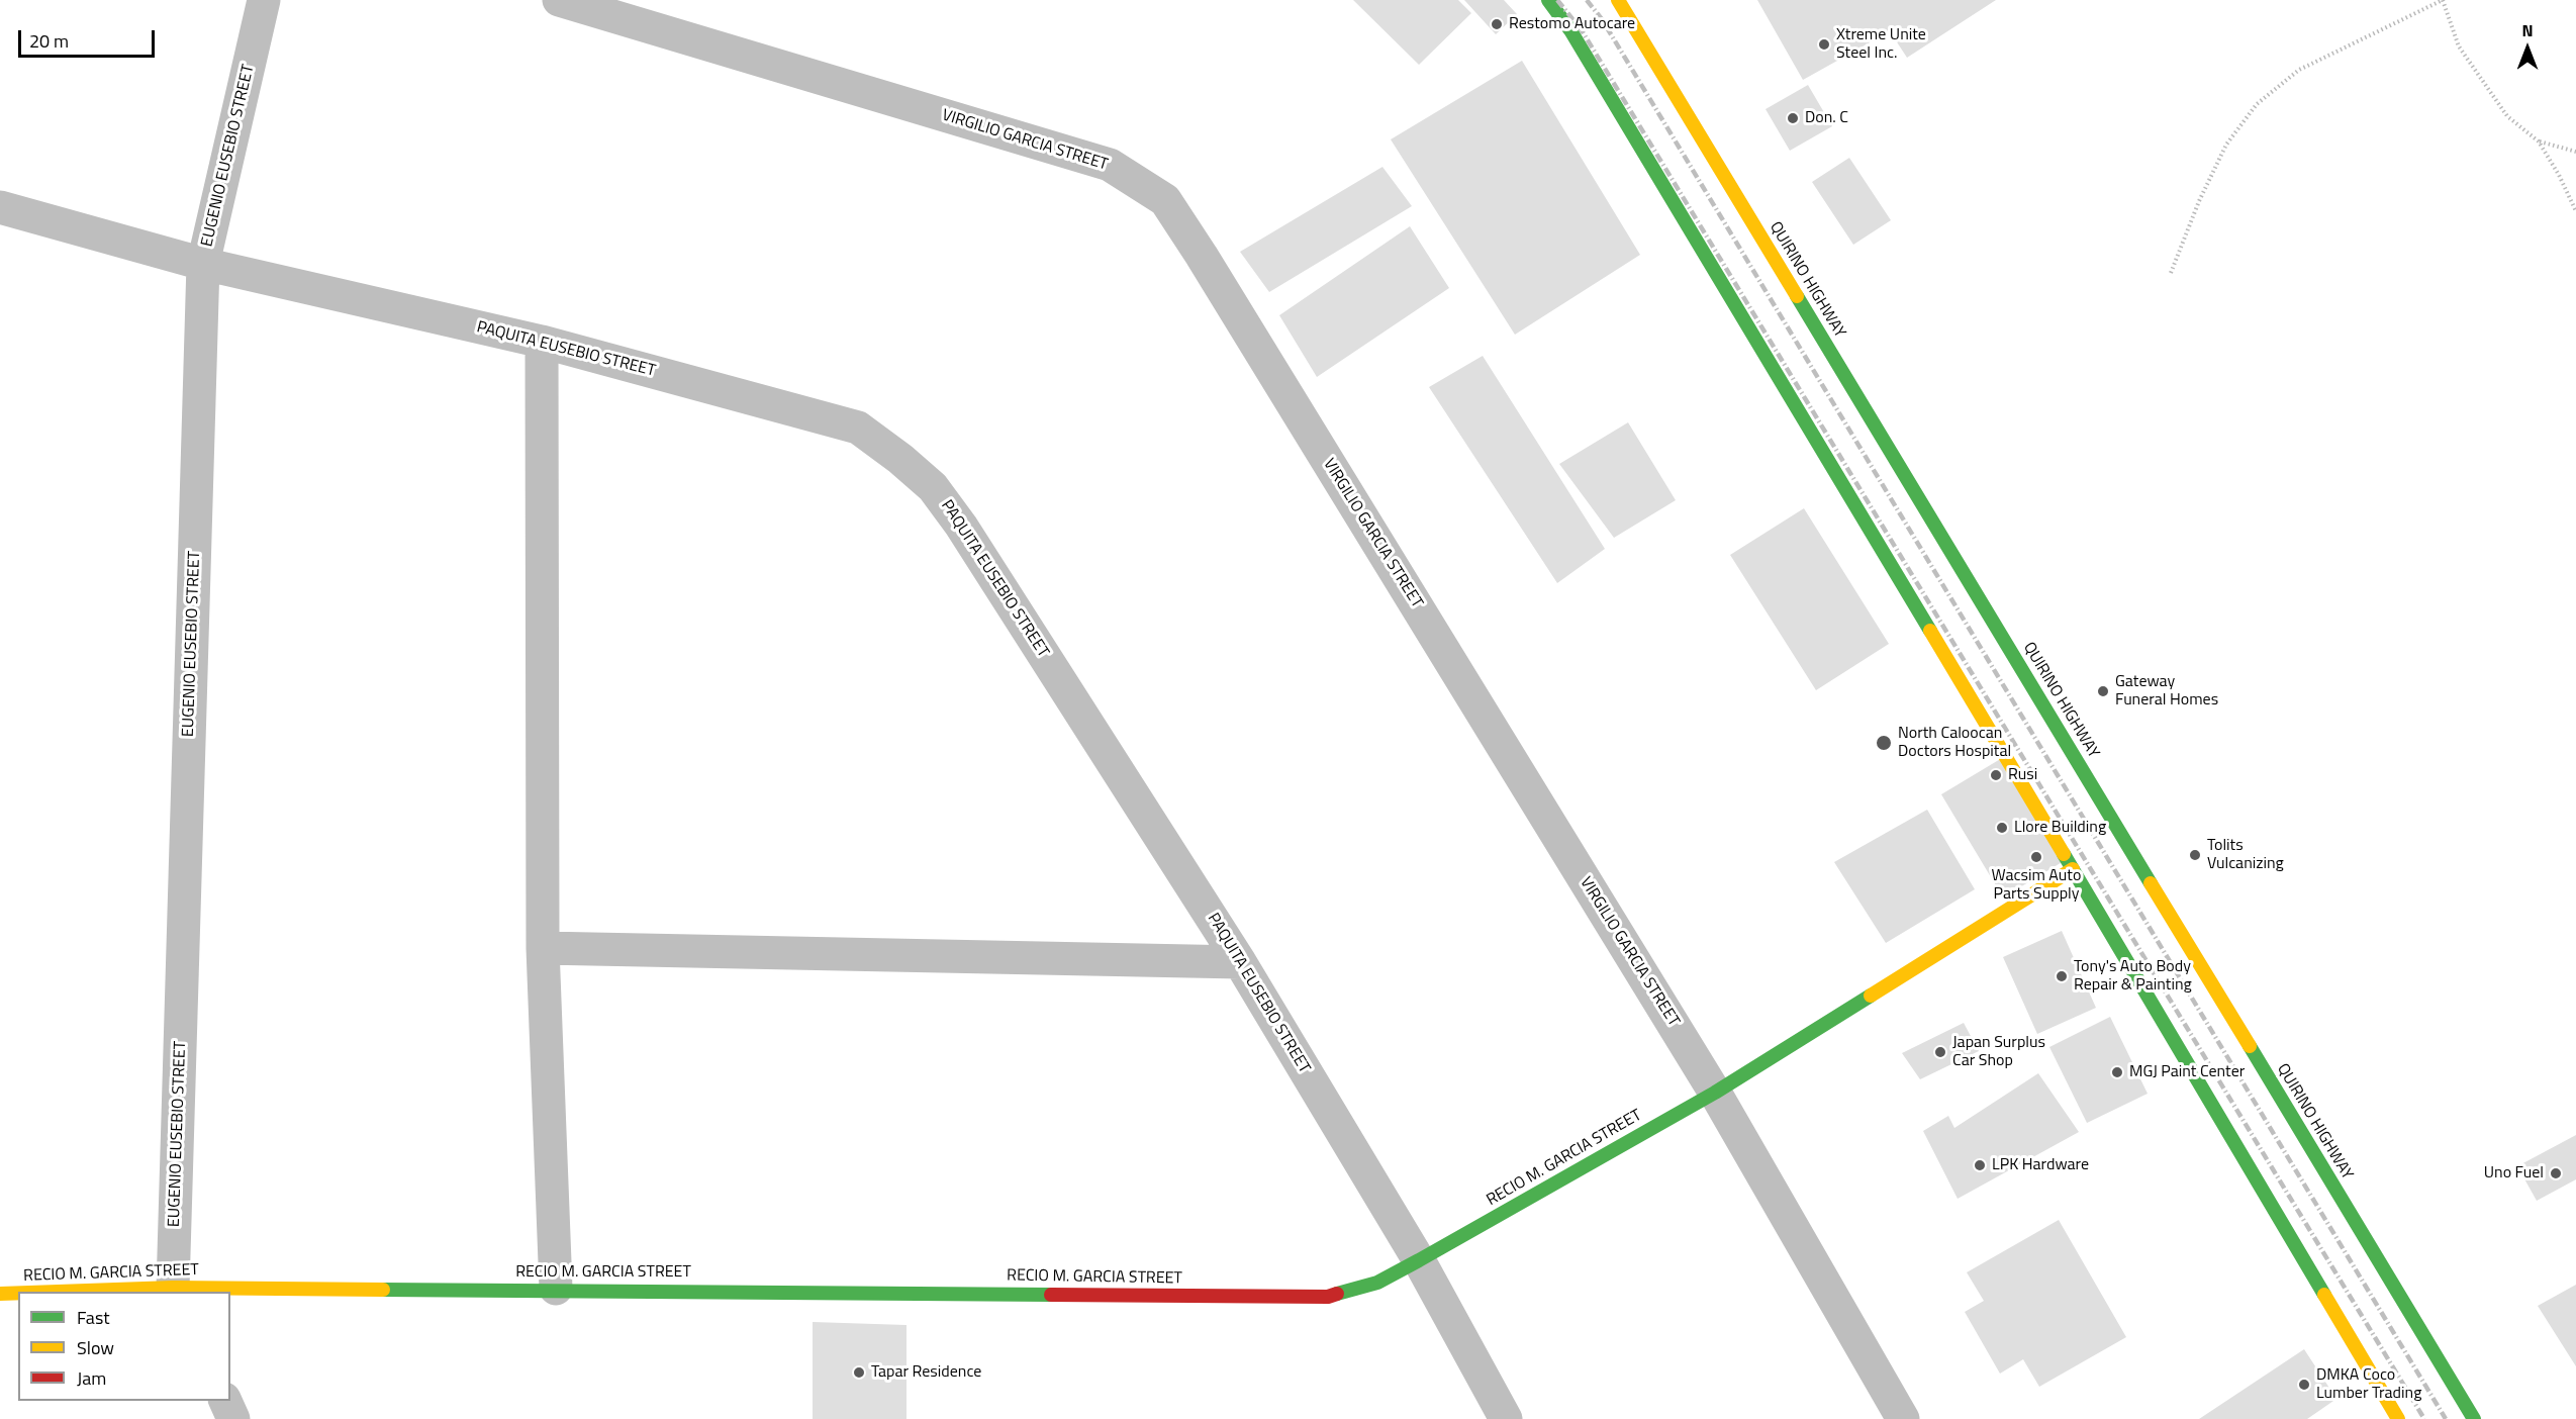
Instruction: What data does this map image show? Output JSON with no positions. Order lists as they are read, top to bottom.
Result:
{
  "streets": {
    "main road": ["QUIRINO HIGHWAY", "RECIO M. GARCIA STREET"],
    "street": ["VIRGILIO GARCIA STREET", "EUGENIO EUSEBIO STREET", "PAQUITA EUSEBIO STREET"]
  },
  "crossings": [
    ["VIRGILIO GARCIA STREET", "RECIO M. GARCIA STREET"],
    ["EUGENIO EUSEBIO STREET", "PAQUITA EUSEBIO STREET"],
    ["EUGENIO EUSEBIO STREET", "RECIO M. GARCIA STREET"],
    ["PAQUITA EUSEBIO STREET", "RECIO M. GARCIA STREET"]
  ],
  "places": [
    "Restomo Autocare",
    "Xtreme Unite Steel Inc.",
    "Don. C",
    "Gateway Funeral Homes",
    "North Caloocan Doctors Hospital",
    "Rusi",
    "Llore Building",
    "Tolits Vulcanizing",
    "Wacsim Auto Parts Supply",
    "Tony's Auto Body Repair & Painting",
    "Japan Surplus Car Shop",
    "MGJ Paint Center",
    "LPK Hardware",
    "Uno Fuel",
    "Tapar Residence",
    "DMKA Coco Lumber Trading"
  ],
  "legend": ["Fast", "Slow", "Jam"],
  "scale_bar": "20 m",
  "north": "top"
}
